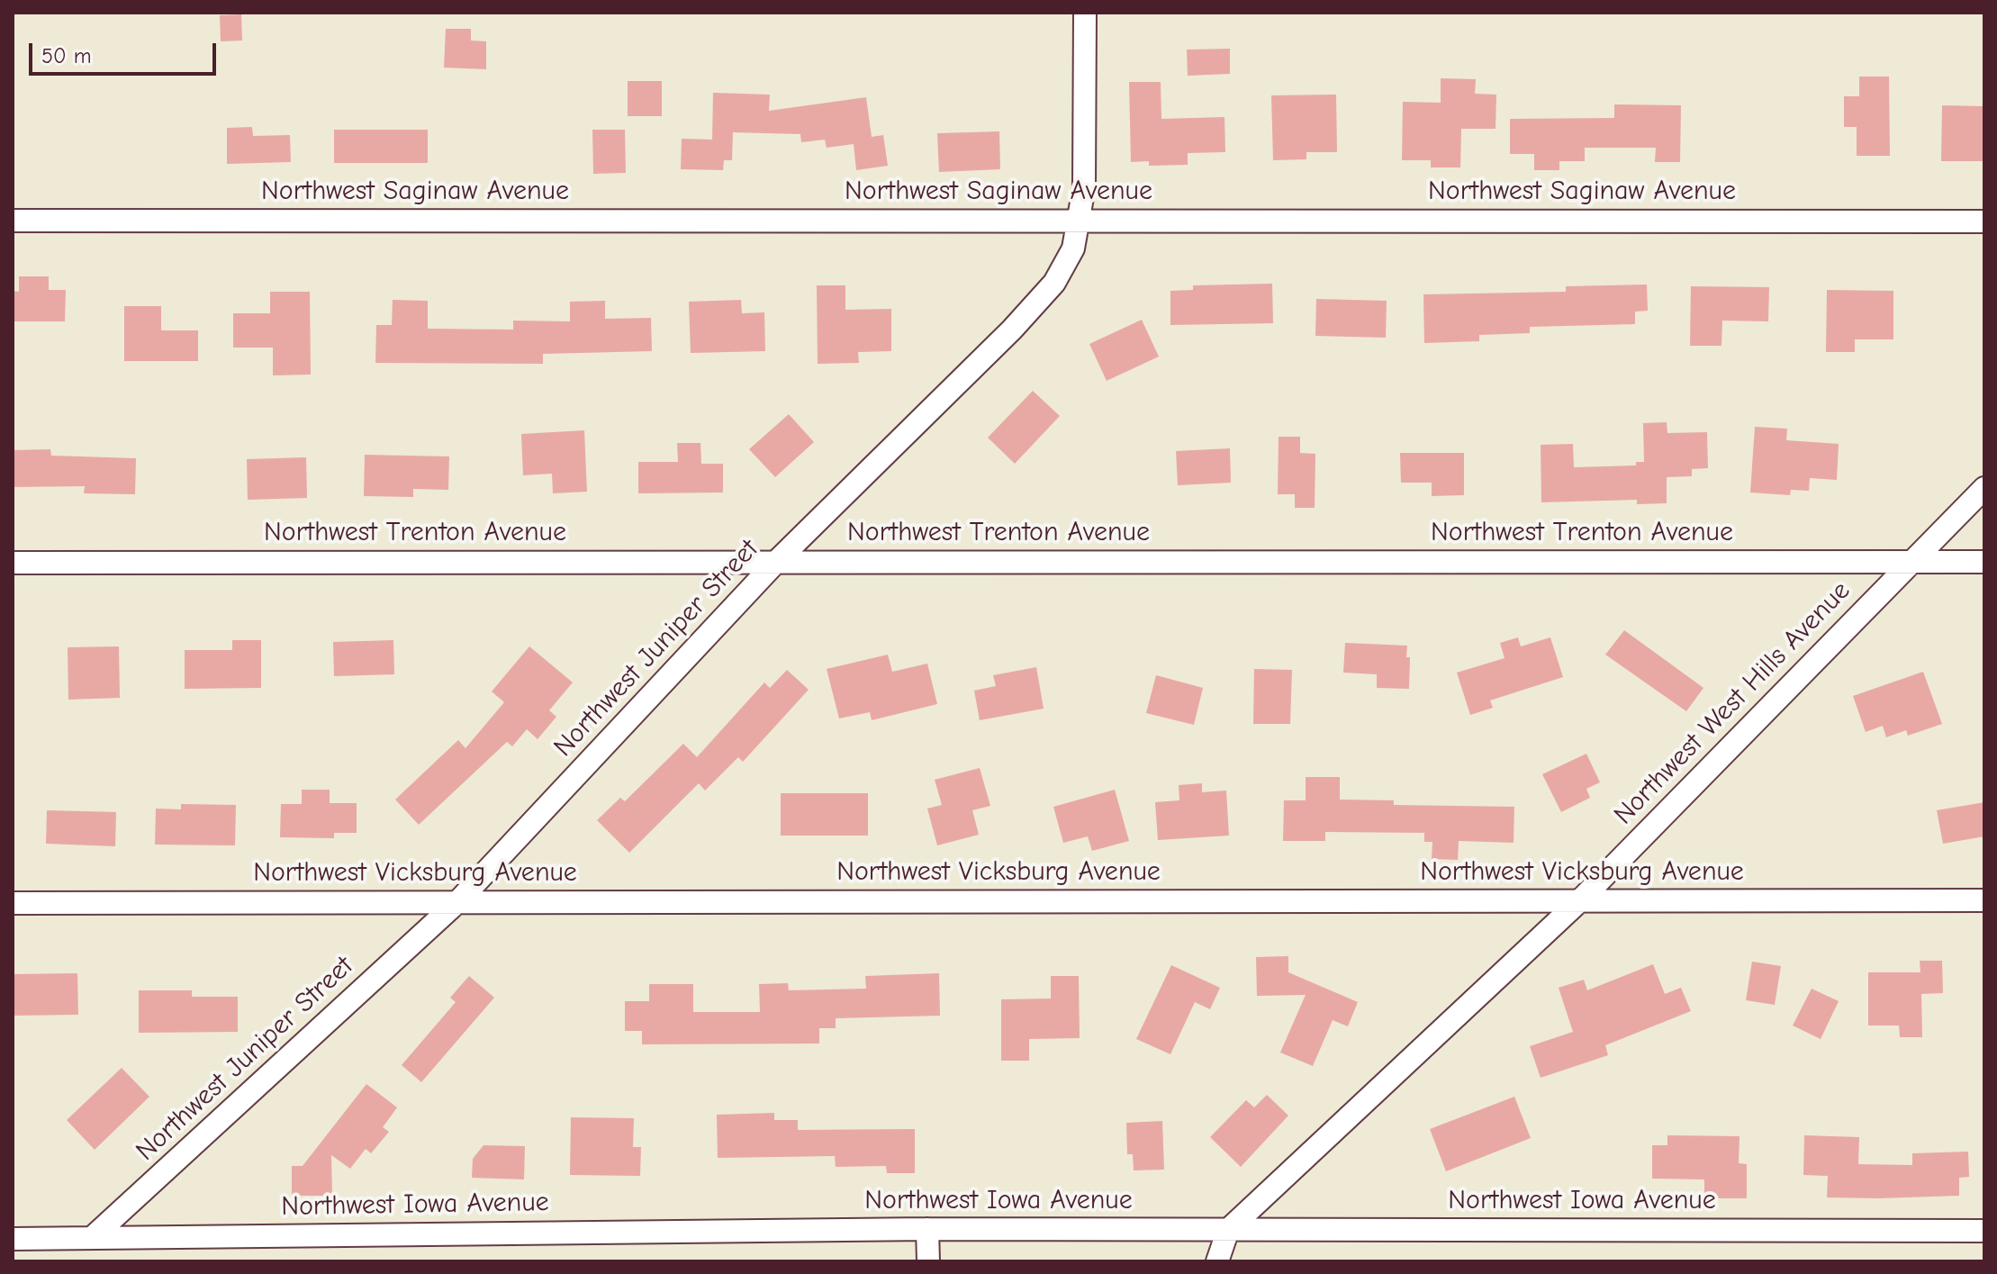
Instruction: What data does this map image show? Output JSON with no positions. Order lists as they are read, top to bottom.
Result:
{
  "streets": {
    "street": [
      "Northwest Saginaw Avenue",
      "Northwest Trenton Avenue",
      "Northwest Juniper Street",
      "Northwest West Hills Avenue",
      "Northwest Vicksburg Avenue",
      "Northwest Iowa Avenue"
    ]
  },
  "crossings": [
    ["Northwest Saginaw Avenue", "Northwest Juniper Street"],
    ["Northwest Trenton Avenue", "Northwest Juniper Street"],
    ["Northwest Trenton Avenue", "Northwest West Hills Avenue"],
    ["Northwest Juniper Street", "Northwest Vicksburg Avenue"],
    ["Northwest Juniper Street", "Northwest Iowa Avenue"],
    ["Northwest West Hills Avenue", "Northwest Vicksburg Avenue"],
    ["Northwest West Hills Avenue", "Northwest Iowa Avenue"]
  ],
  "scale_bar": "50 m"
}
